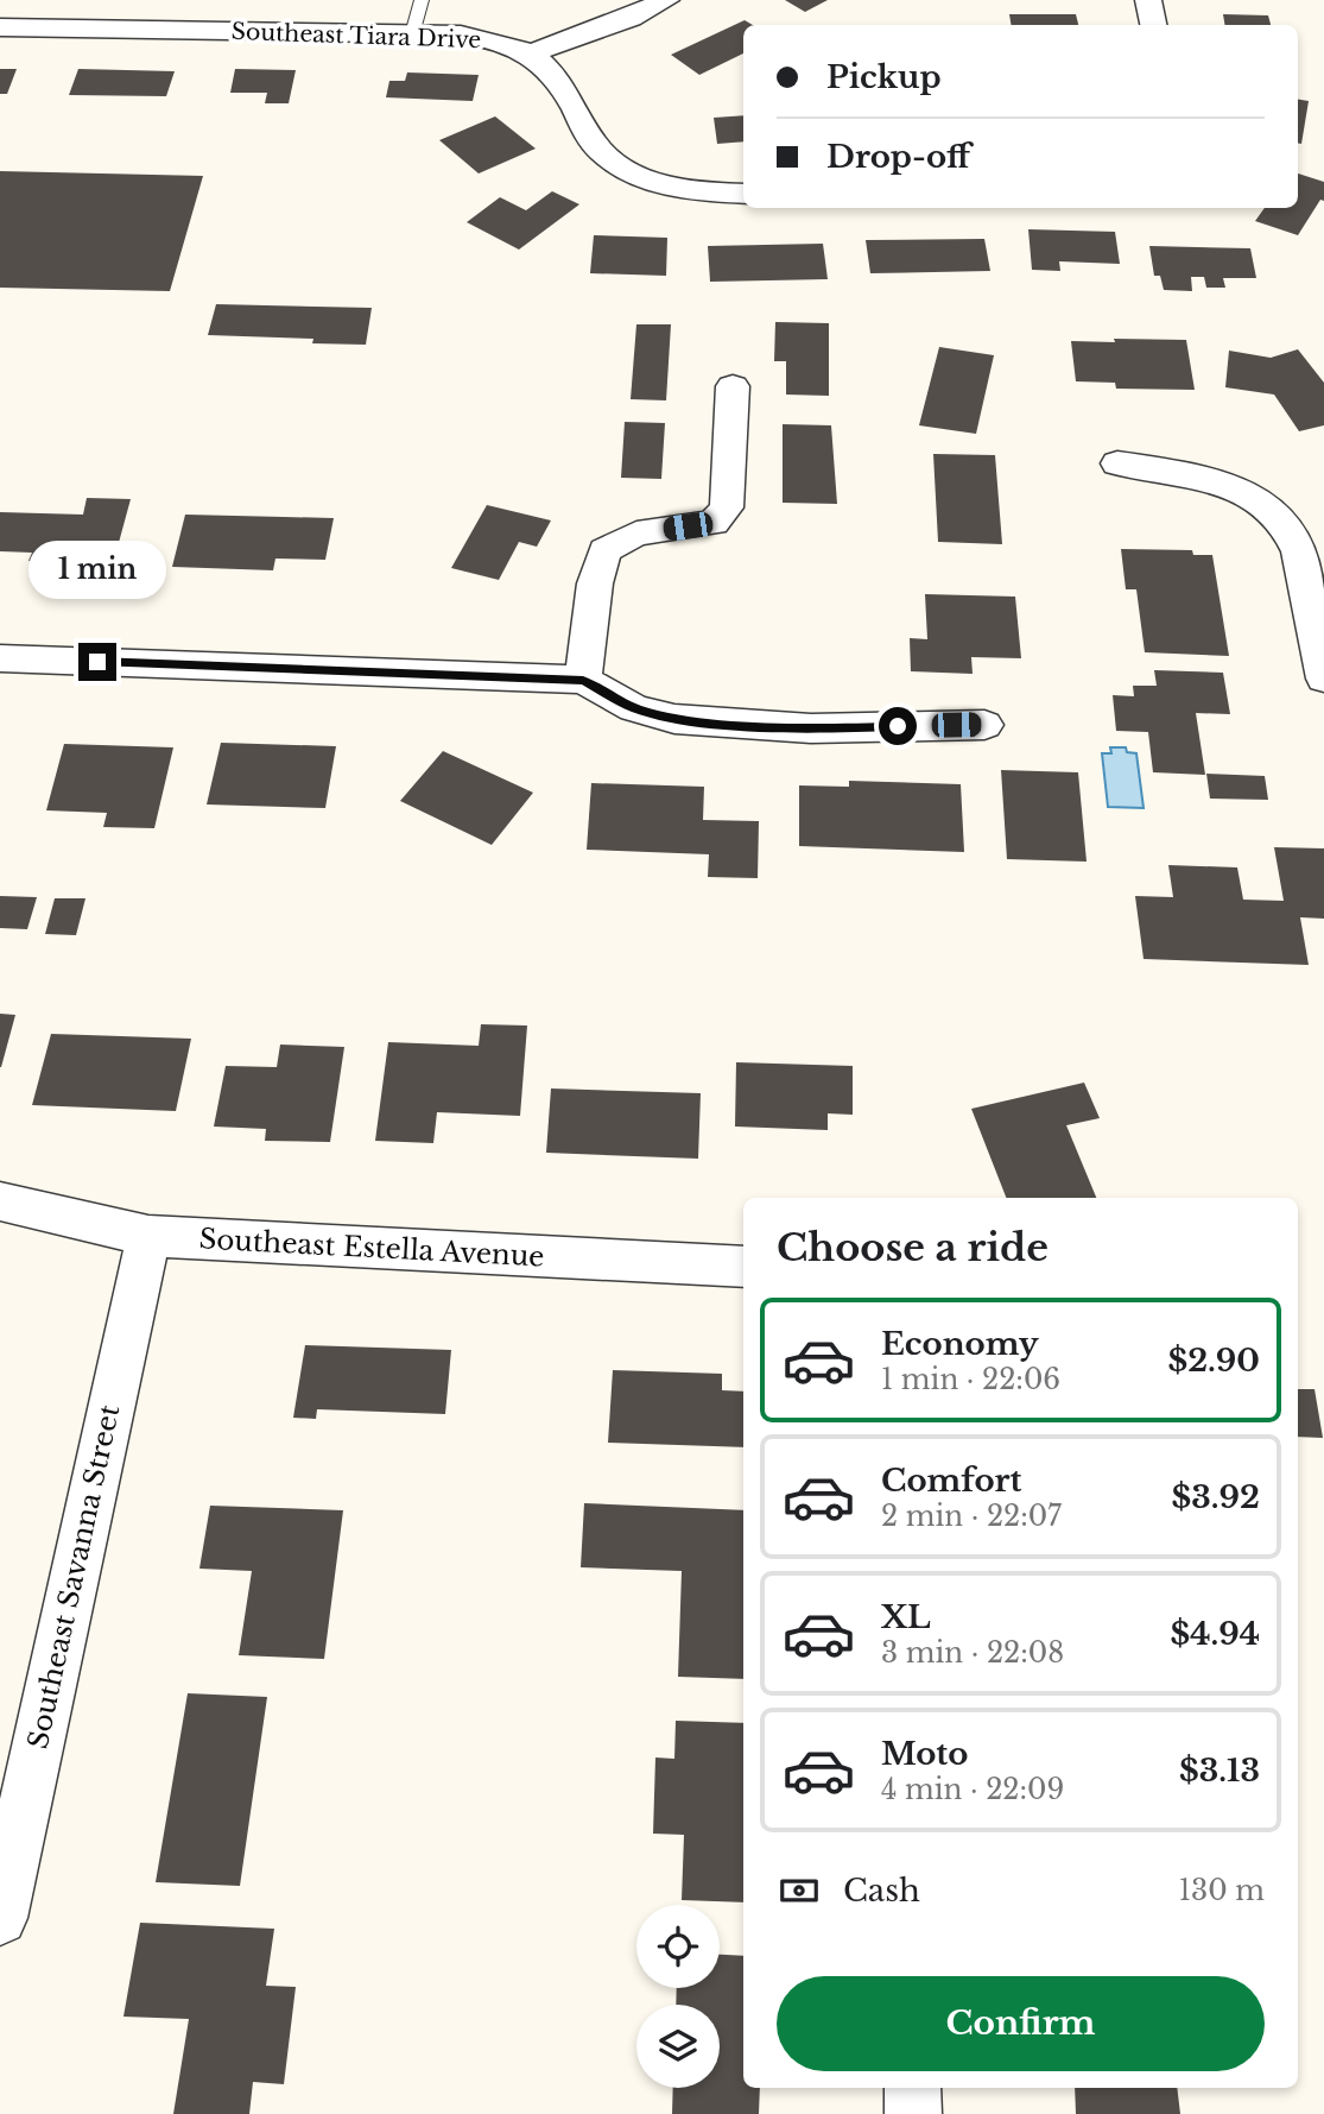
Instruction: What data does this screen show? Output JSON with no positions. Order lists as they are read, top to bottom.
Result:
{
  "streets": {
    "street": ["Southeast Tiara Drive", "Southeast Estella Avenue", "Southeast Savanna Street"]
  },
  "crossings": [
    ["Southeast Estella Avenue", "Southeast Savanna Street"]
  ],
  "page": {
    "banner": ["Pickup", "Drop-off"],
    "bubble": "1 min",
    "heading": "Choose a ride",
    "list": [
      {
        "name": "Economy",
        "note": "1 min · 22:06",
        "value": "$2.90"
      },
      {
        "name": "Comfort",
        "note": "2 min · 22:07",
        "value": "$3.92"
      },
      {
        "name": "XL",
        "note": "3 min · 22:08",
        "value": "$4.94"
      },
      {
        "name": "Moto",
        "note": "4 min · 22:09",
        "value": "$3.13"
      }
    ],
    "pay": ["Cash", "130 m"],
    "buttons": "Confirm"
  }
}
